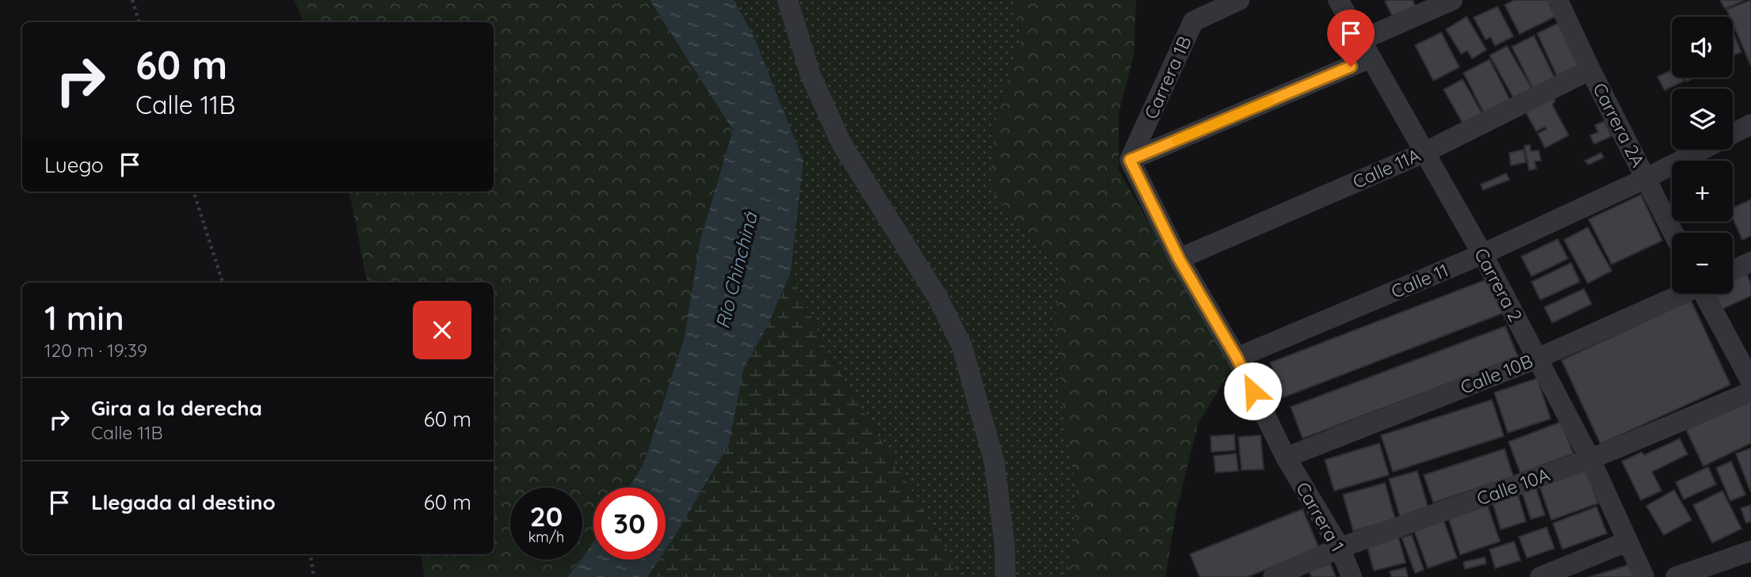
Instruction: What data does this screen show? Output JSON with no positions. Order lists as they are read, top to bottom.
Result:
{
  "streets": {
    "street": [
      "Carrera 1B",
      "Carrera 2A",
      "Calle 11A",
      "Calle 11",
      "Carrera 2",
      "Calle 10B",
      "Calle 10A",
      "Carrera 1"
    ]
  },
  "crossings": [
    ["Carrera 2A", "Calle 11A"],
    ["Carrera 2A", "Calle 11"],
    ["Calle 11A", "Carrera 2"],
    ["Calle 11", "Carrera 2"],
    ["Carrera 2", "Calle 10B"],
    ["Carrera 2", "Calle 10A"],
    ["Calle 10B", "Carrera 1"],
    ["Calle 10A", "Carrera 1"]
  ],
  "water": ["Río Chinchiná"],
  "page": {
    "map_buttons": ["+", "−"],
    "turn": ["60 m", "Calle 11B"],
    "then": "Luego",
    "heading": ["1 min", "120 m · 19:39"],
    "list": [
      {
        "name": "Gira a la derecha",
        "note": "Calle 11B",
        "value": "60 m"
      },
      {
        "name": "Llegada al destino",
        "value": "60 m"
      }
    ],
    "speed": "20 km/h",
    "limit": "30"
  }
}
